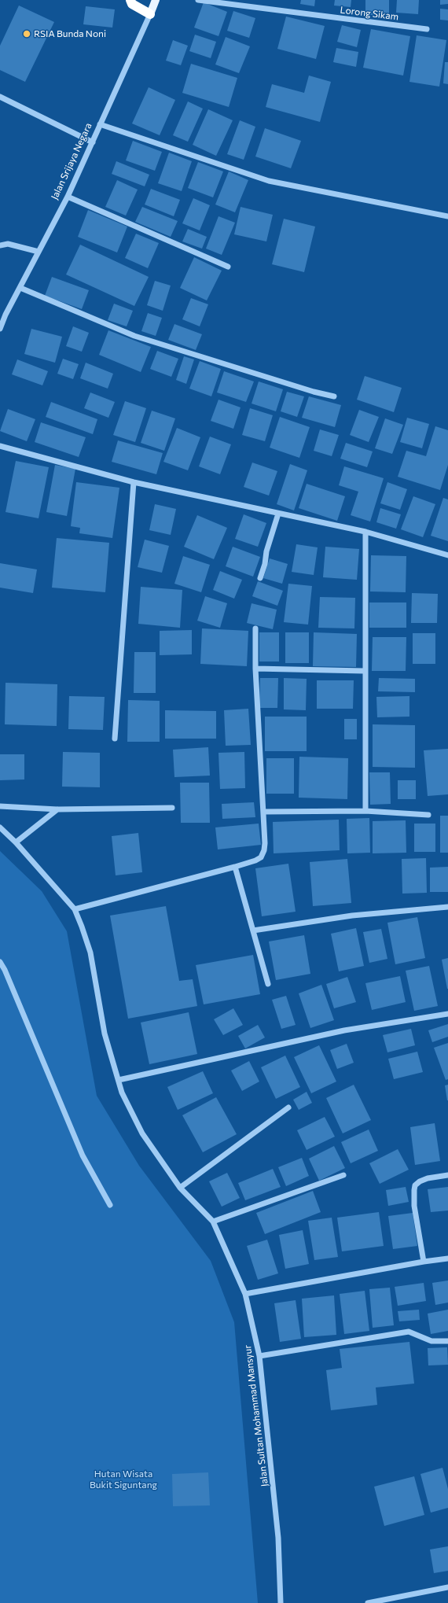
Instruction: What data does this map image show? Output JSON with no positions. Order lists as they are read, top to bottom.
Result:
{
  "streets": {
    "main road": ["Jalan Srijaya Negara"],
    "street": ["Lorong Sikam", "Jalan Sultan Mohammad Mansyur"]
  },
  "parks": ["Hutan Wisata Bukit Siguntang"],
  "places": ["RSIA Bunda Noni"]
}
